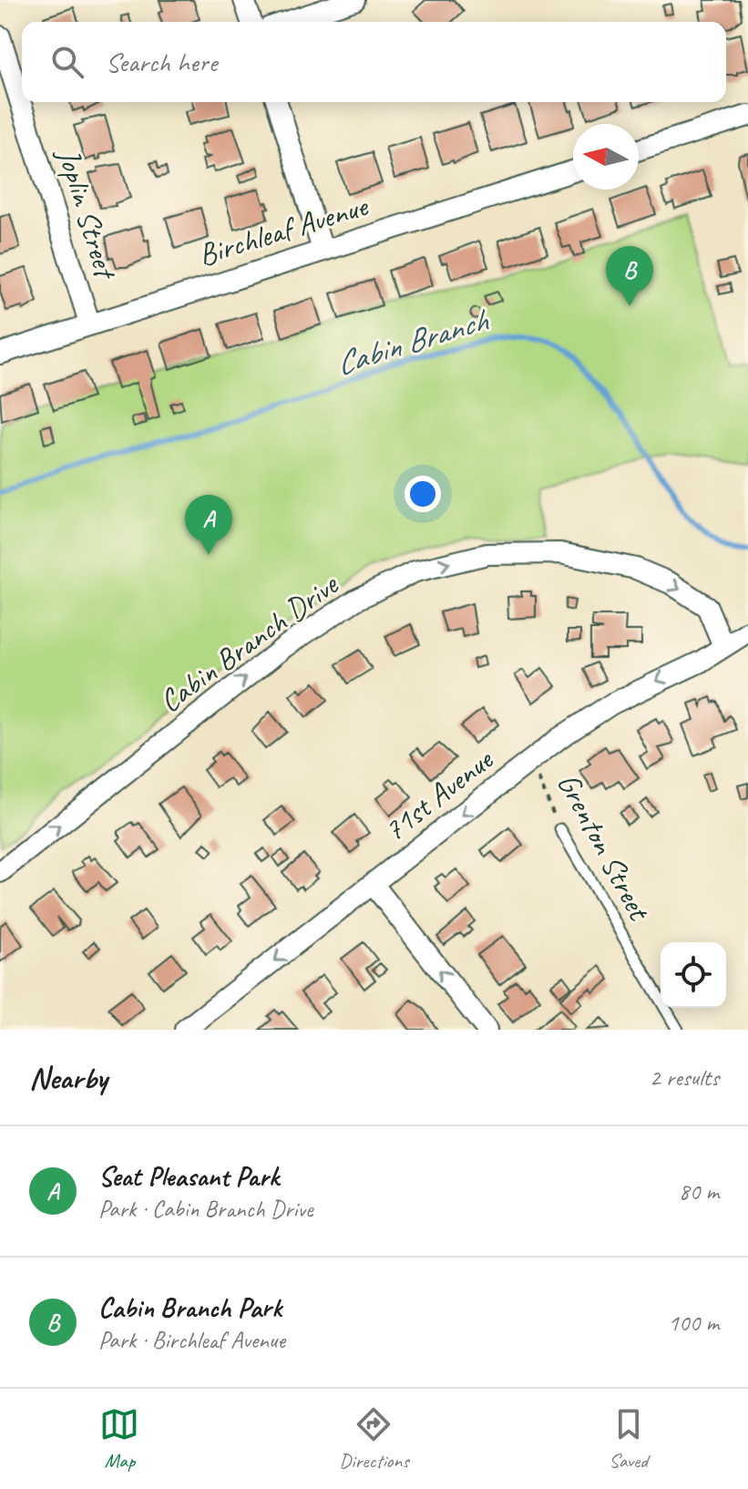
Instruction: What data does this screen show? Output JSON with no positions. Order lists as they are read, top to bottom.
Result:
{
  "streets": {
    "street": [
      "Joplin Street",
      "Birchleaf Avenue",
      "Cabin Branch Drive",
      "71st Avenue"
    ],
    "lane": ["Grenton Street"]
  },
  "crossings": [
    ["Joplin Street", "Birchleaf Avenue"],
    ["Cabin Branch Drive", "71st Avenue"],
    ["71st Avenue", "Grenton Street"]
  ],
  "one_way": ["Cabin Branch Drive", "71st Avenue"],
  "water": ["Cabin Branch"],
  "north": "left",
  "page": {
    "search": "Search here",
    "pins": ["B", "A"],
    "heading": ["Nearby", "2 results"],
    "list": [
      {
        "mark": "A",
        "name": "Seat Pleasant Park",
        "note": "Park · Cabin Branch Drive",
        "value": "80 m"
      },
      {
        "mark": "B",
        "name": "Cabin Branch Park",
        "note": "Park · Birchleaf Avenue",
        "value": "100 m"
      }
    ],
    "nav": ["Map", "Directions", "Saved"]
  }
}
